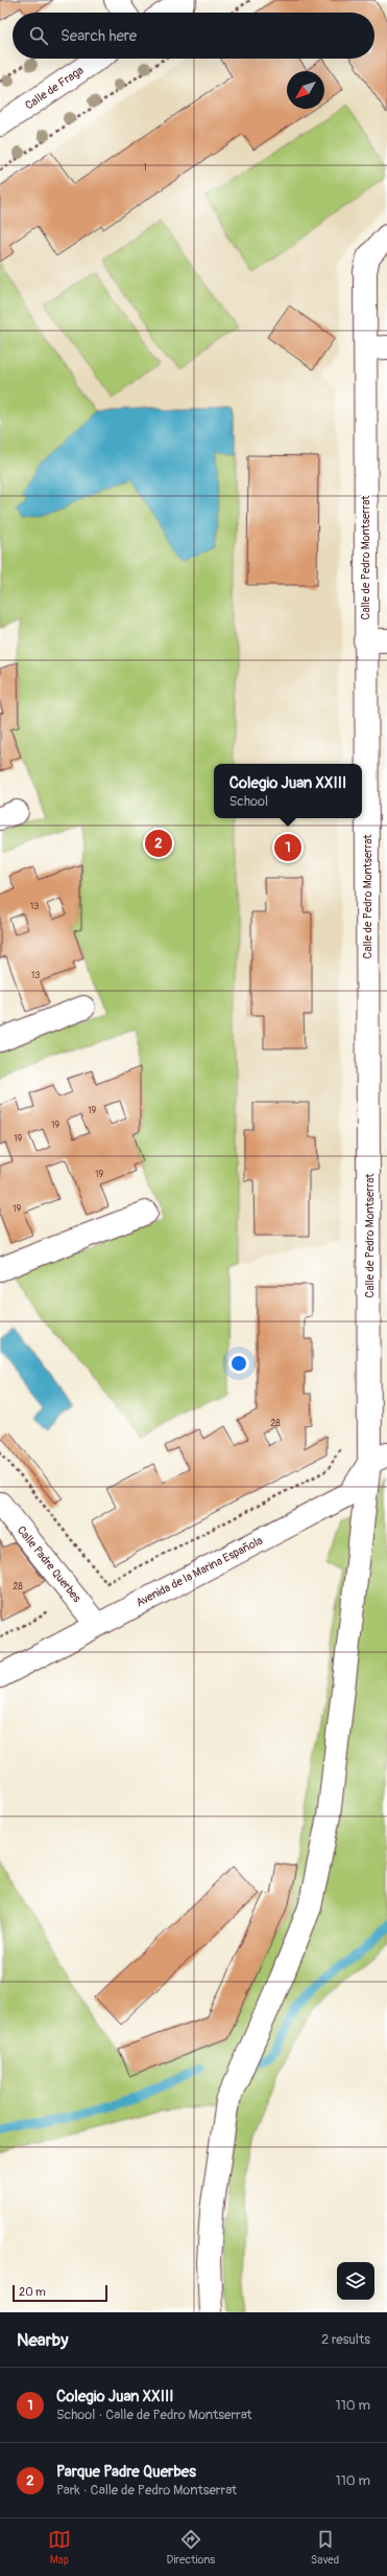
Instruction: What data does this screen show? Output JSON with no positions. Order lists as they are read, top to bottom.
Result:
{
  "streets": {
    "street": [
      "Calle de Fraga",
      "Calle de Pedro Montserrat",
      "Calle Padre Querbes",
      "Avenida de la Marina Española"
    ]
  },
  "crossings": [
    ["Calle de Pedro Montserrat", "Avenida de la Marina Española"],
    ["Calle Padre Querbes", "Avenida de la Marina Española"]
  ],
  "house_numbers": [
    "1",
    "13",
    "13",
    "19",
    "19",
    "19",
    "19",
    "19",
    "28",
    "28"
  ],
  "scale_bar": "20 m",
  "north": "bottom left",
  "page": {
    "search": "Search here",
    "popup": ["Colegio Juan XXIII", "School"],
    "pins": ["2", "1"],
    "scale": "20 m",
    "heading": ["Nearby", "2 results"],
    "list": [
      {
        "mark": "1",
        "name": "Colegio Juan XXIII",
        "note": "School · Calle de Pedro Montserrat",
        "value": "110 m"
      },
      {
        "mark": "2",
        "name": "Parque Padre Querbes",
        "note": "Park · Calle de Pedro Montserrat",
        "value": "110 m"
      }
    ],
    "nav": ["Map", "Directions", "Saved"]
  }
}
